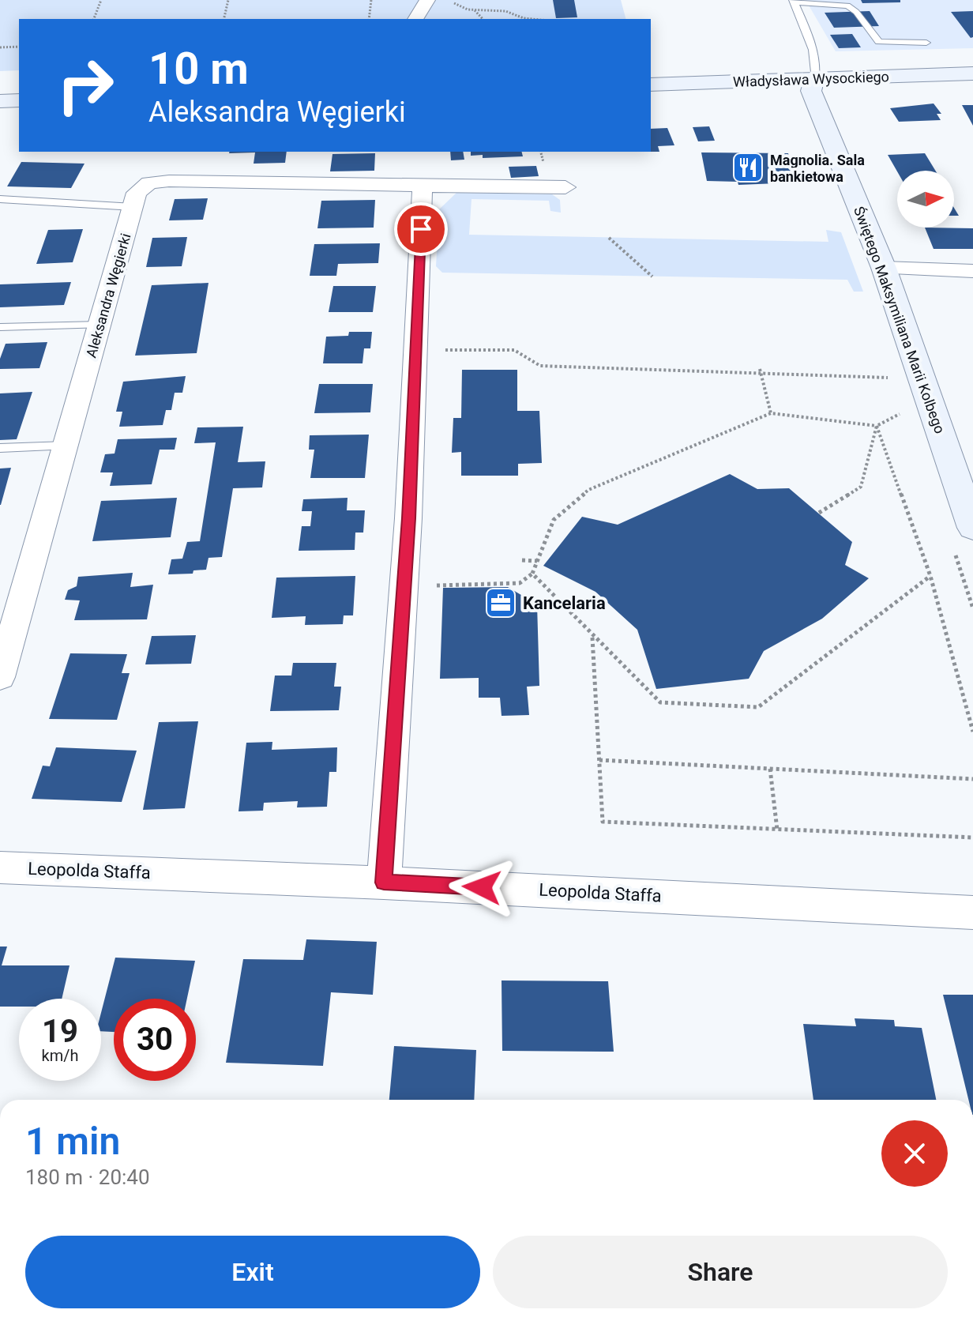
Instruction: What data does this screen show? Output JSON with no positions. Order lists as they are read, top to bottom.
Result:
{
  "streets": {
    "street": [
      "Władysława Wysockiego",
      "Aleksandra Węgierki",
      "Świętego Maksymiliana Marii Kolbego",
      "Leopolda Staffa"
    ]
  },
  "crossings": [
    ["Władysława Wysockiego", "Świętego Maksymiliana Marii Kolbego"]
  ],
  "places": {
    "restaurant": ["Magnolia. Sala bankietowa"],
    "office": ["Kancelaria"]
  },
  "north": "right",
  "page": {
    "turn": ["10 m", "Aleksandra Węgierki"],
    "speed": "19 km/h",
    "limit": "30",
    "heading": ["1 min", "180 m · 20:40"],
    "buttons": ["Exit", "Share"]
  }
}
